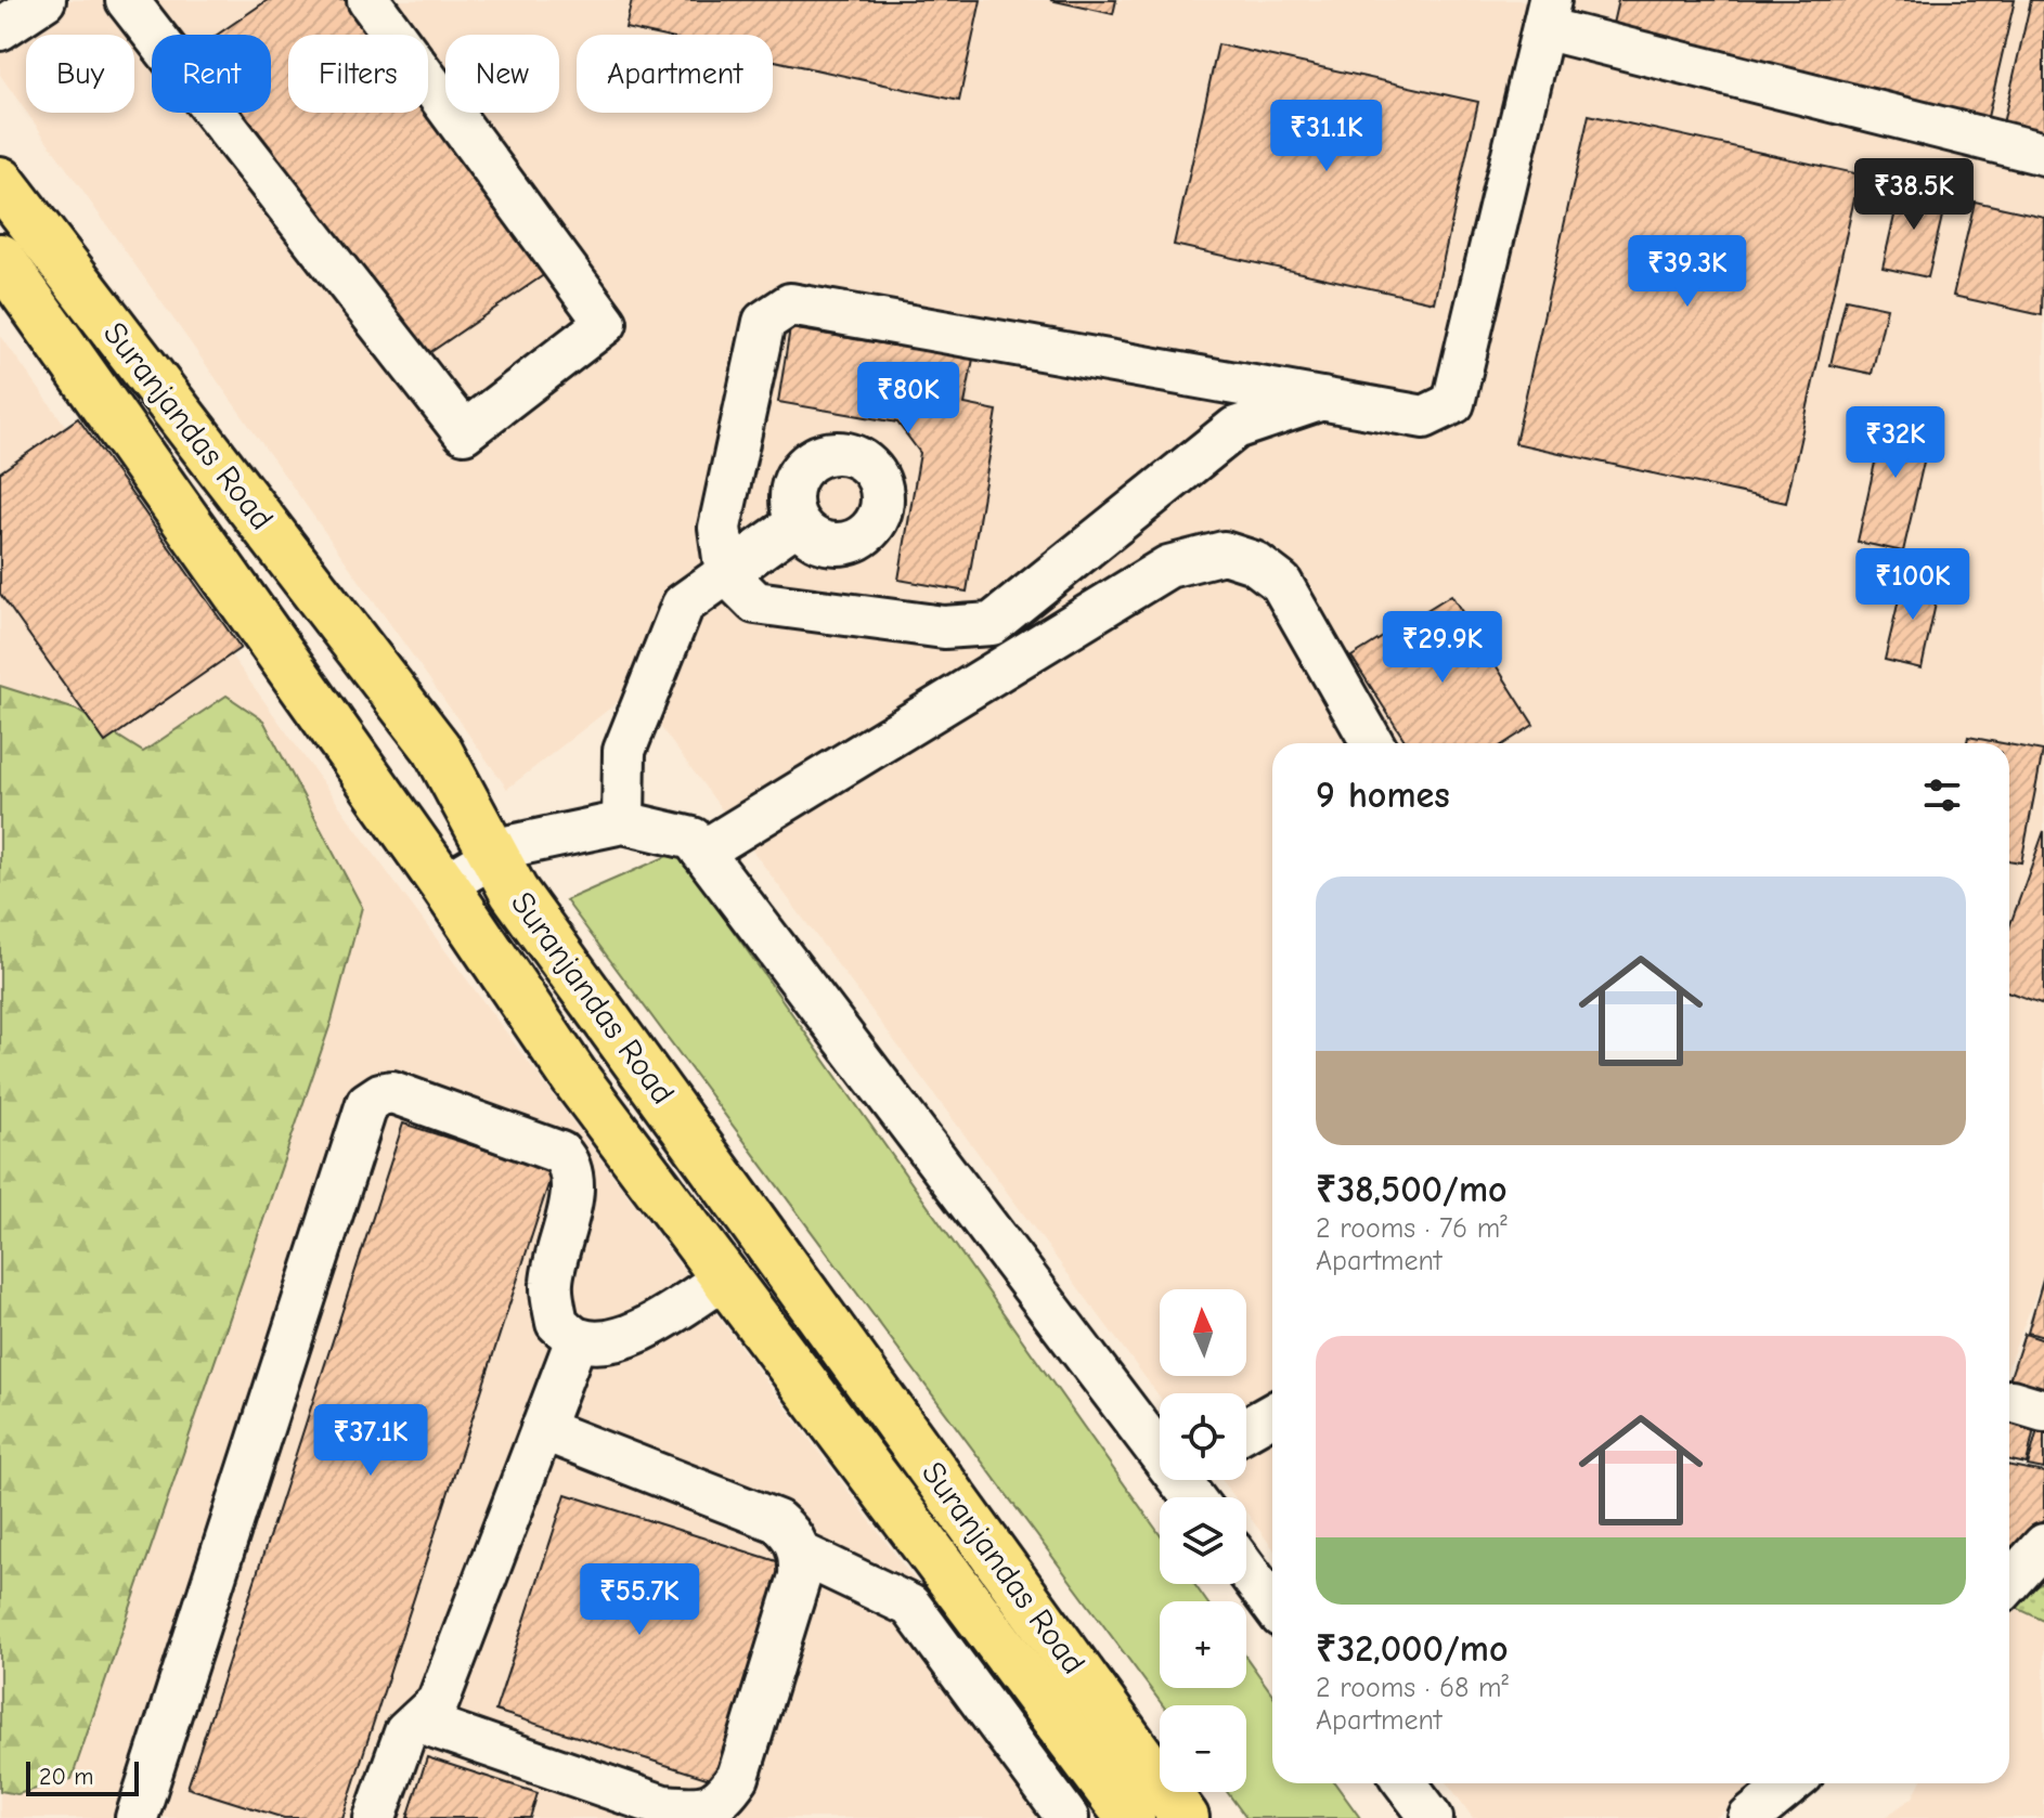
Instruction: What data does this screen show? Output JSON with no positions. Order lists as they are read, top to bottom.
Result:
{
  "streets": {
    "main road": ["Suranjandas Road"]
  },
  "scale_bar": "20 m",
  "north": "top",
  "page": {
    "chip": [
      "Buy",
      "Rent",
      "Filters",
      "New",
      "Apartment"
    ],
    "price": [
      "₹31.1K",
      "₹38.5K",
      "₹39.3K",
      "₹80K",
      "₹32K",
      "₹100K",
      "₹29.9K",
      "₹37.1K",
      "₹55.7K"
    ],
    "heading": "9 homes",
    "list": [
      {
        "name": "₹38,500/mo",
        "note": "2 rooms · 76 m² · Apartment"
      },
      {
        "name": "₹32,000/mo",
        "note": "2 rooms · 68 m² · Apartment"
      }
    ],
    "map_buttons": ["+", "−"],
    "scale": "20 m"
  }
}
